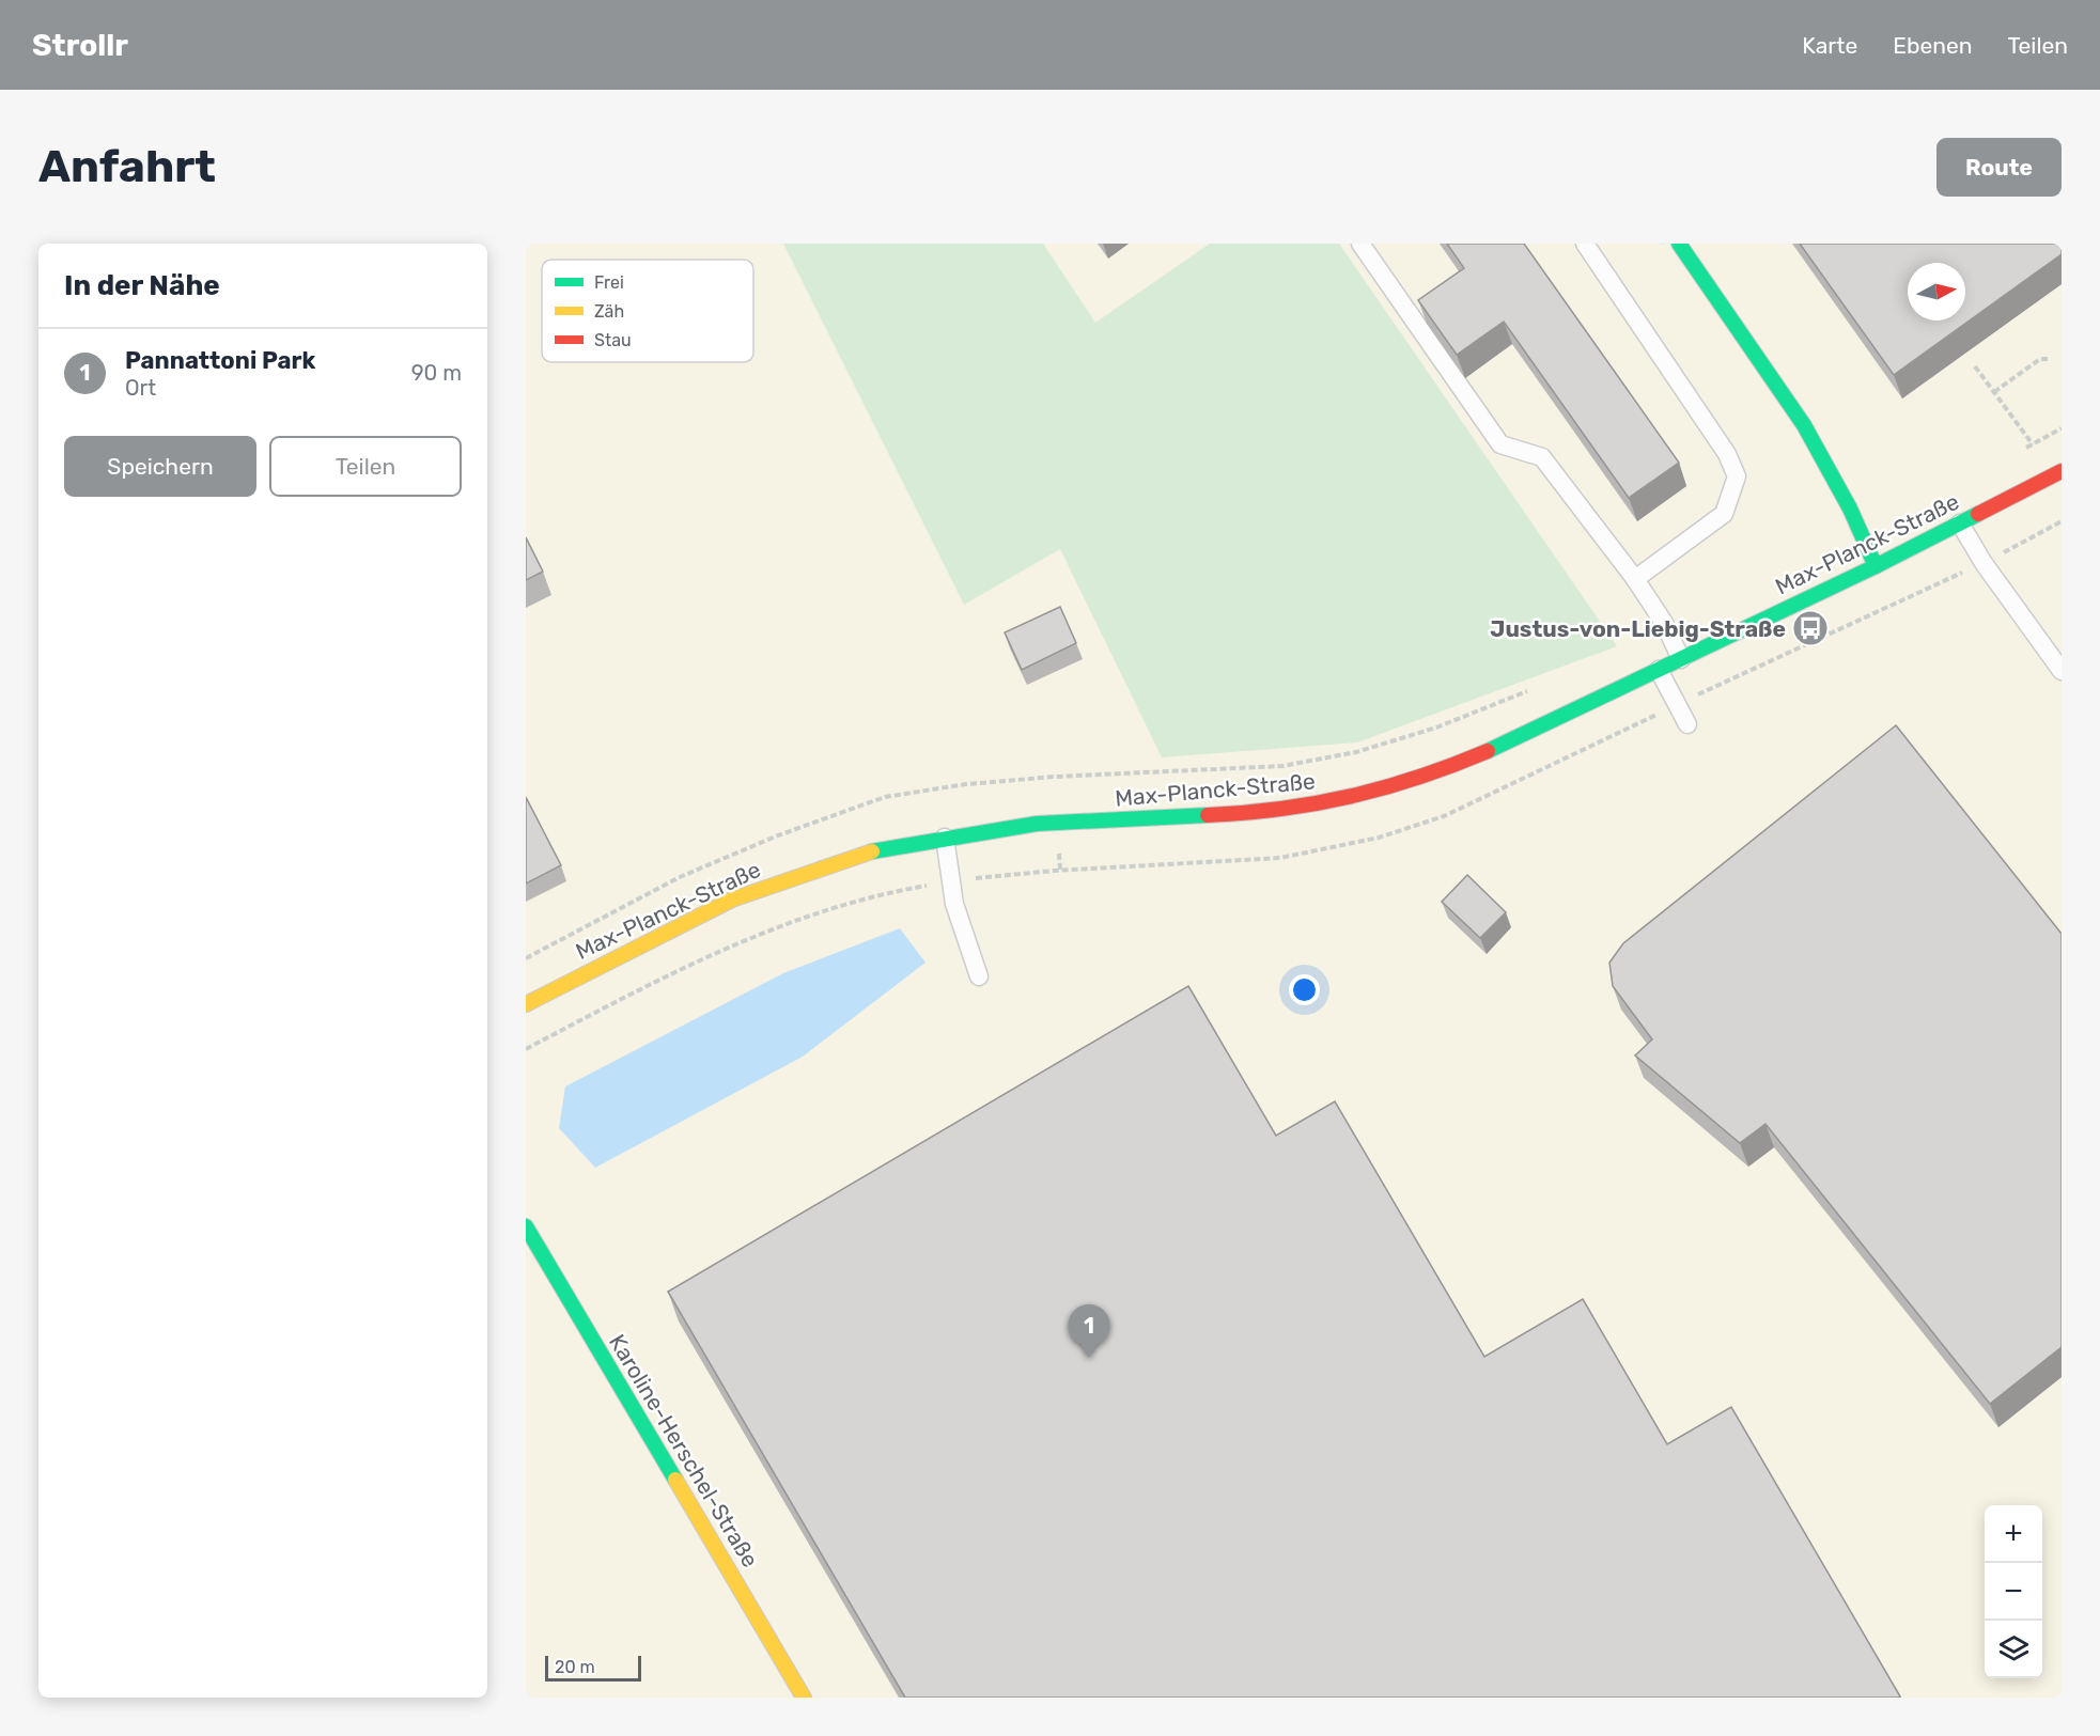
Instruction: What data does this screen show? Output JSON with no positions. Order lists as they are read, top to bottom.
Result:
{
  "streets": {
    "street": ["Max-Planck-Straße", "Karoline-Herschel-Straße"]
  },
  "places": {
    "bus stop": ["Justus-von-Liebig-Straße"]
  },
  "legend": ["Frei", "Zäh", "Stau"],
  "scale_bar": "20 m",
  "north": "right",
  "page": {
    "header": "Strollr",
    "nav": ["Karte", "Ebenen", "Teilen"],
    "buttons": [
      "Route",
      ["Speichern", "Teilen"]
    ],
    "title": "Anfahrt",
    "heading": "In der Nähe",
    "list": [
      {
        "mark": "1",
        "name": "Pannattoni Park",
        "note": "Ort",
        "value": "90 m"
      }
    ],
    "pins": "1",
    "map_buttons": ["+", "−"],
    "scale": "20 m"
  }
}
